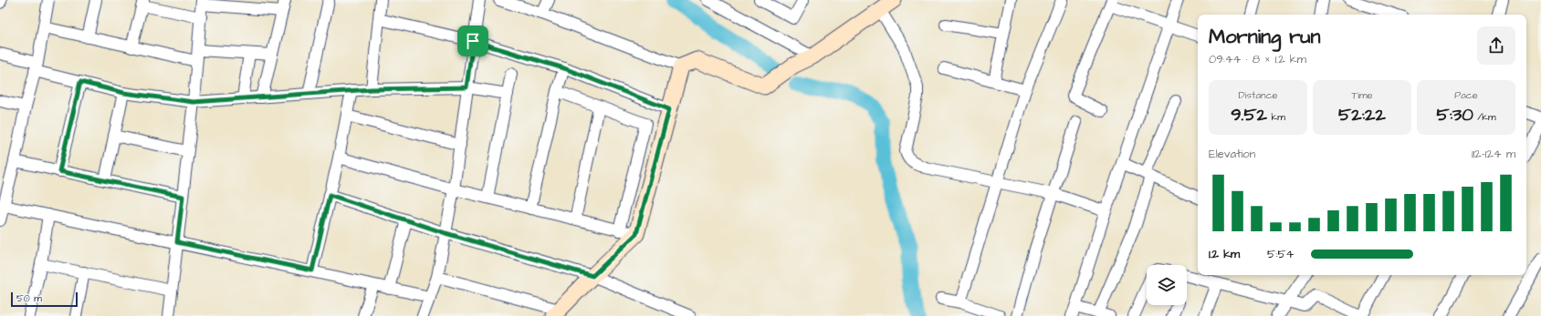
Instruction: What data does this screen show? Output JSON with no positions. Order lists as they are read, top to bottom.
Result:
{
  "scale_bar": "50 m",
  "page": {
    "heading": ["Morning run", "09:44 · 8 × 1.2 km"],
    "stats": [
      ["Distance", "9.52 km"],
      ["Time", "52:22"],
      ["Pace", "5:30 /km"]
    ],
    "chart": ["Elevation", "112–124 m"],
    "list": [
      {
        "name": "1.2 km",
        "note": "5:54"
      }
    ],
    "scale": "50 m"
  }
}
